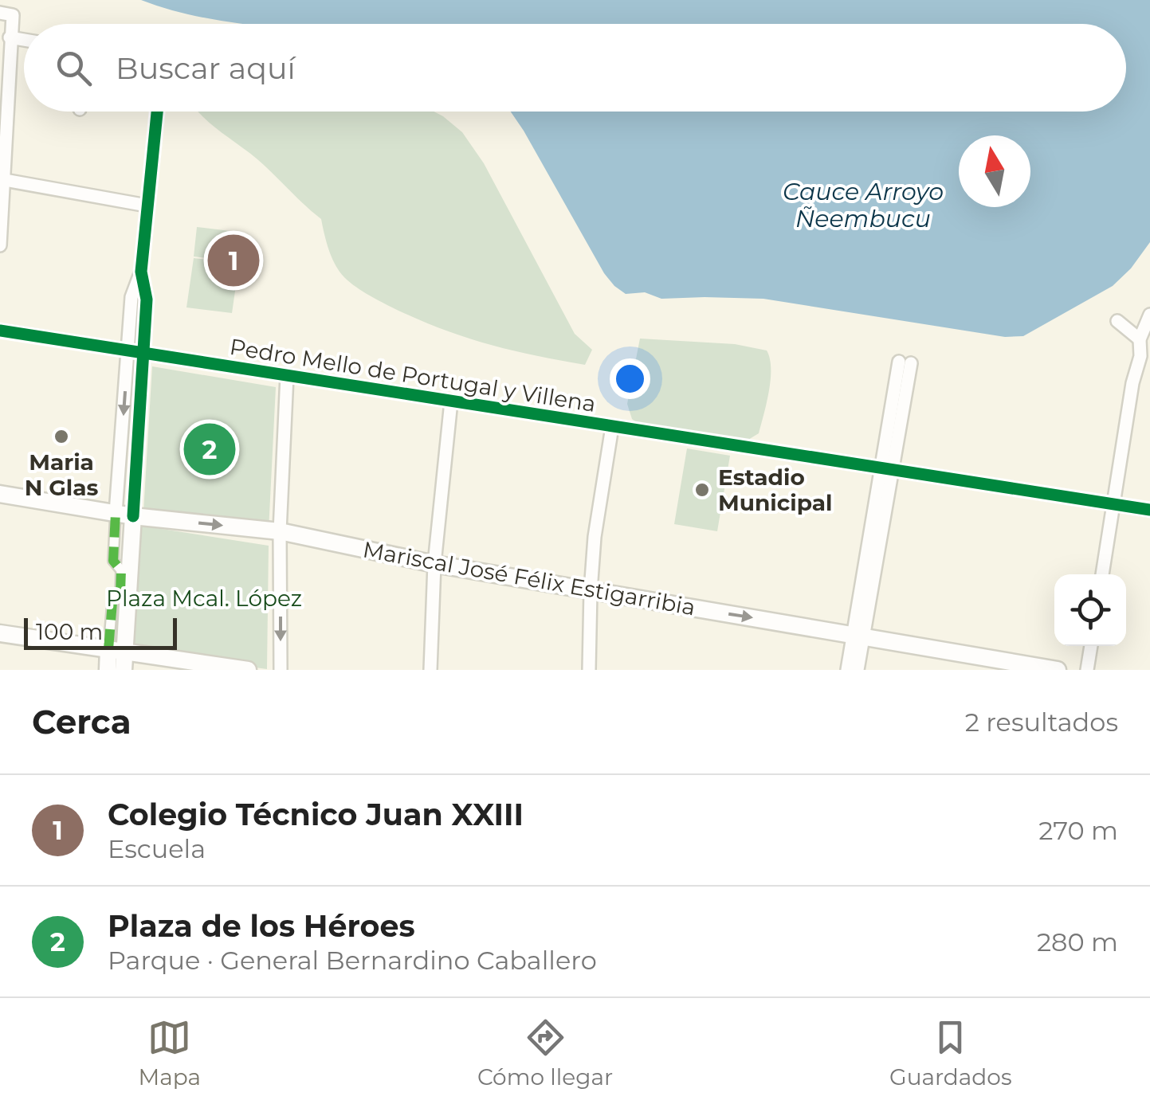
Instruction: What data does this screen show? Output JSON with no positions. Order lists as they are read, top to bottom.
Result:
{
  "streets": {
    "main road": ["Mariscal José Félix Estigarribia"],
    "street": ["Pedro Mello de Portugal y Villena"]
  },
  "water": ["Cauce Arroyo Ñeembucu"],
  "parks": ["Plaza Mcal. López"],
  "places": ["Maria N Glas", "Estadio Municipal"],
  "scale_bar": "100 m",
  "north": "top",
  "page": {
    "search": "Buscar aquí",
    "pins": ["1", "2"],
    "scale": "100 m",
    "heading": ["Cerca", "2 resultados"],
    "list": [
      {
        "mark": "1",
        "name": "Colegio Técnico Juan XXIII",
        "note": "Escuela",
        "value": "270 m"
      },
      {
        "mark": "2",
        "name": "Plaza de los Héroes",
        "note": "Parque · General Bernardino Caballero",
        "value": "280 m"
      }
    ],
    "nav": ["Mapa", "Cómo llegar", "Guardados"]
  }
}
